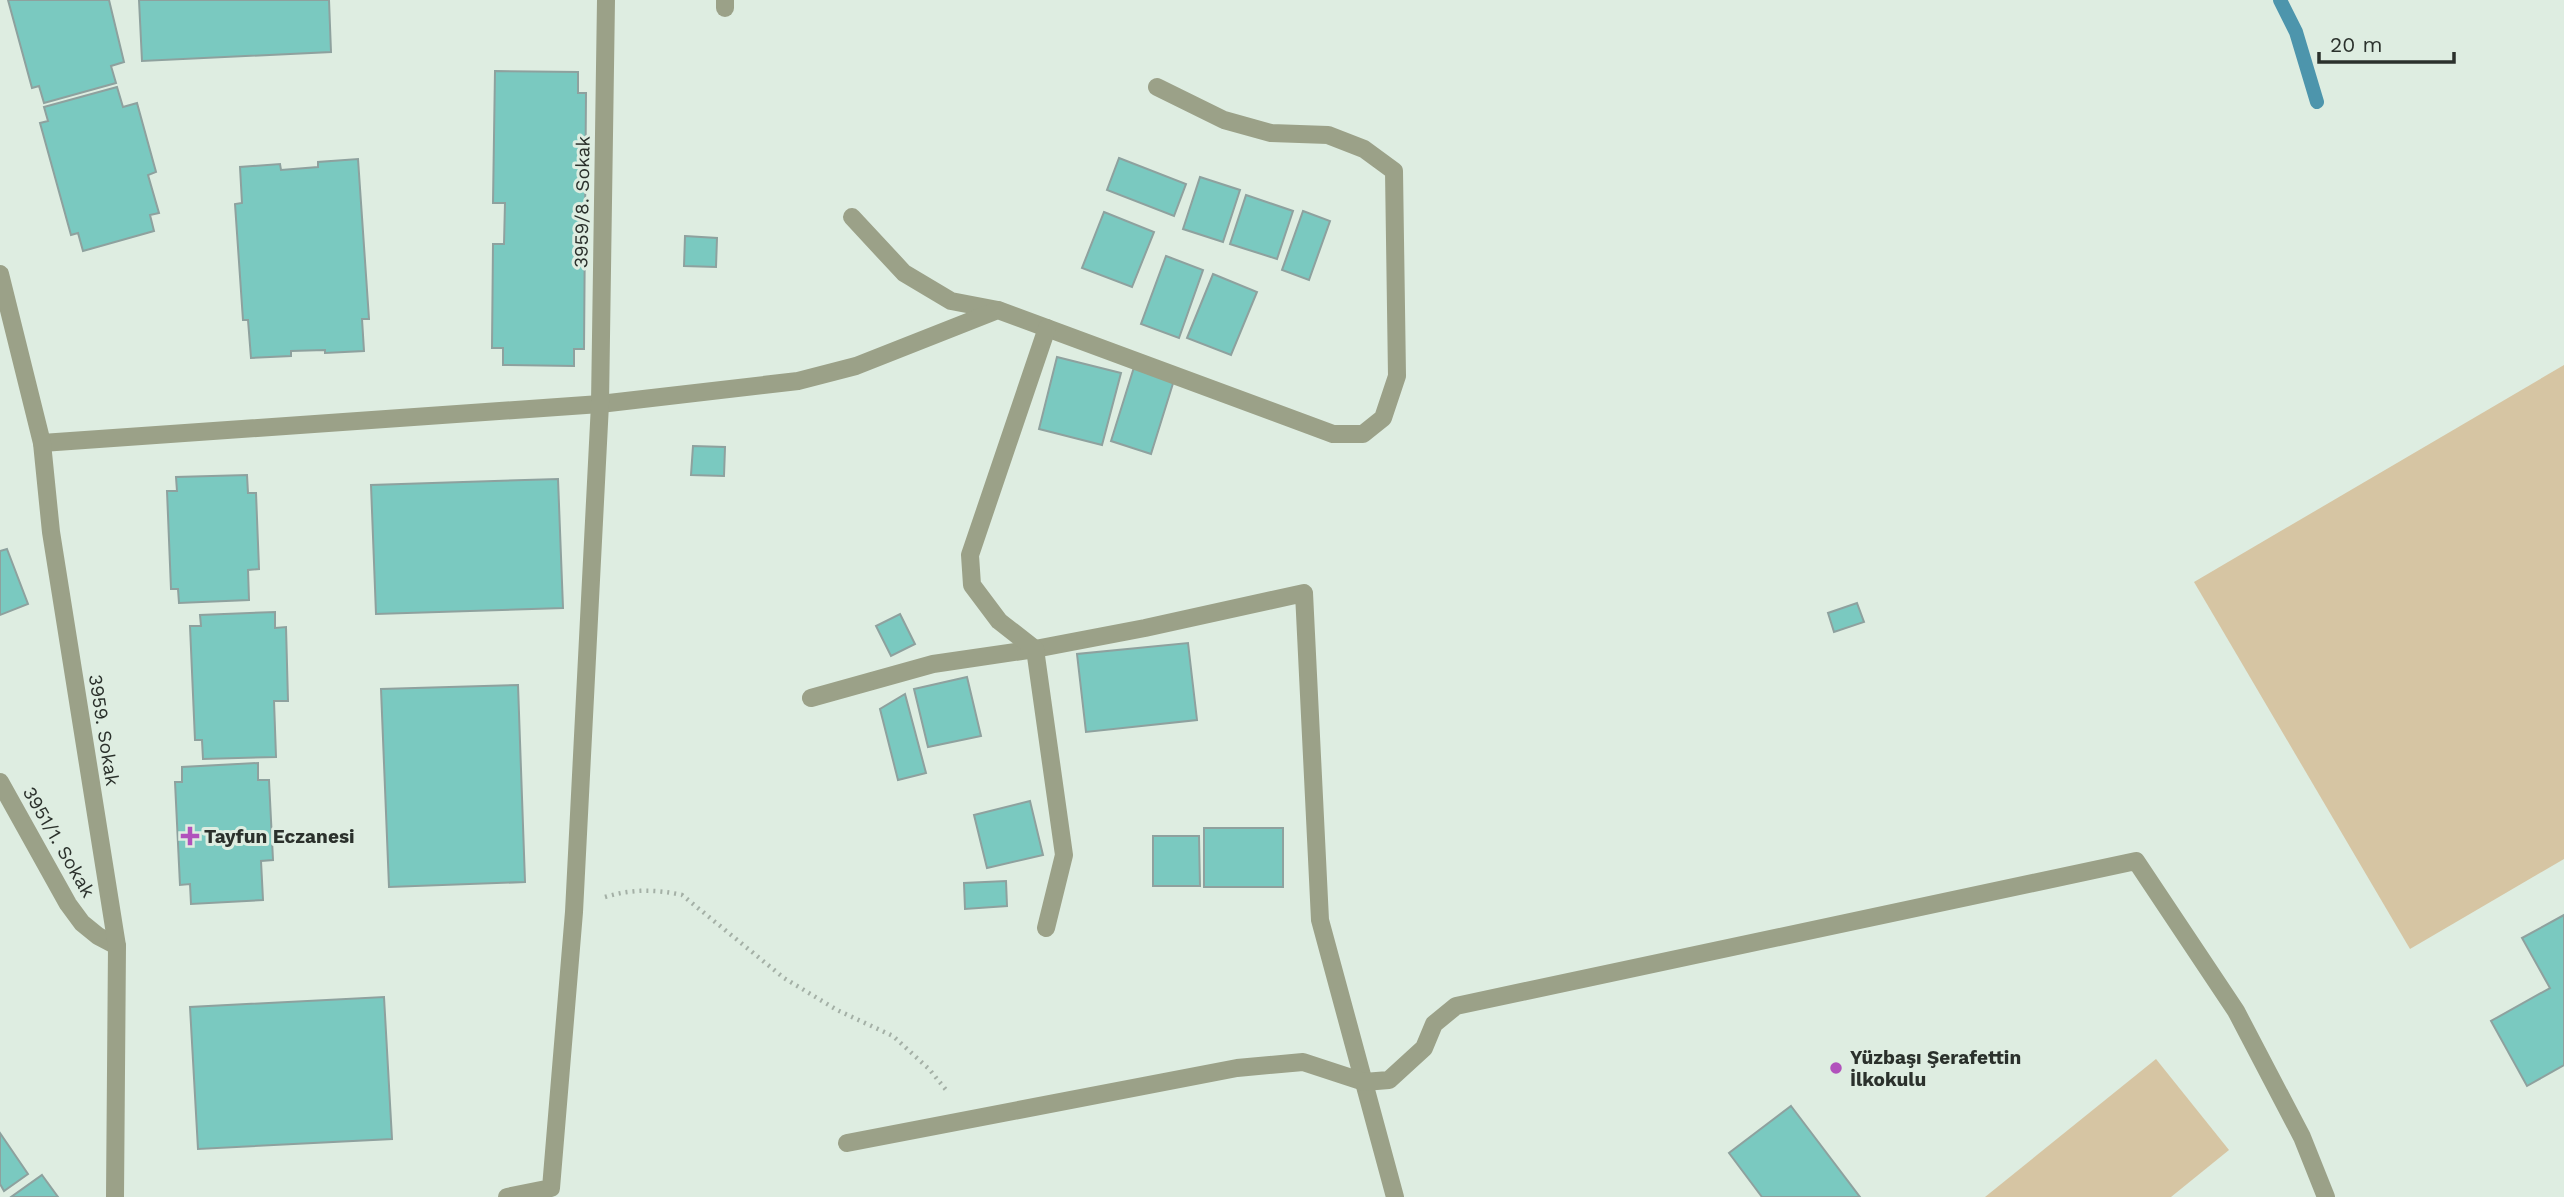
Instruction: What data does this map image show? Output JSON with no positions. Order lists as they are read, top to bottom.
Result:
{
  "streets": {
    "street": ["3959/8. Sokak", "3959. Sokak", "3951/1. Sokak"]
  },
  "crossings": [
    ["3959. Sokak", "3951/1. Sokak"]
  ],
  "places": {
    "health": ["Tayfun Eczanesi"],
    "other": ["Yüzbaşı Şerafettin İlkokulu"]
  },
  "scale_bar": "20 m"
}
